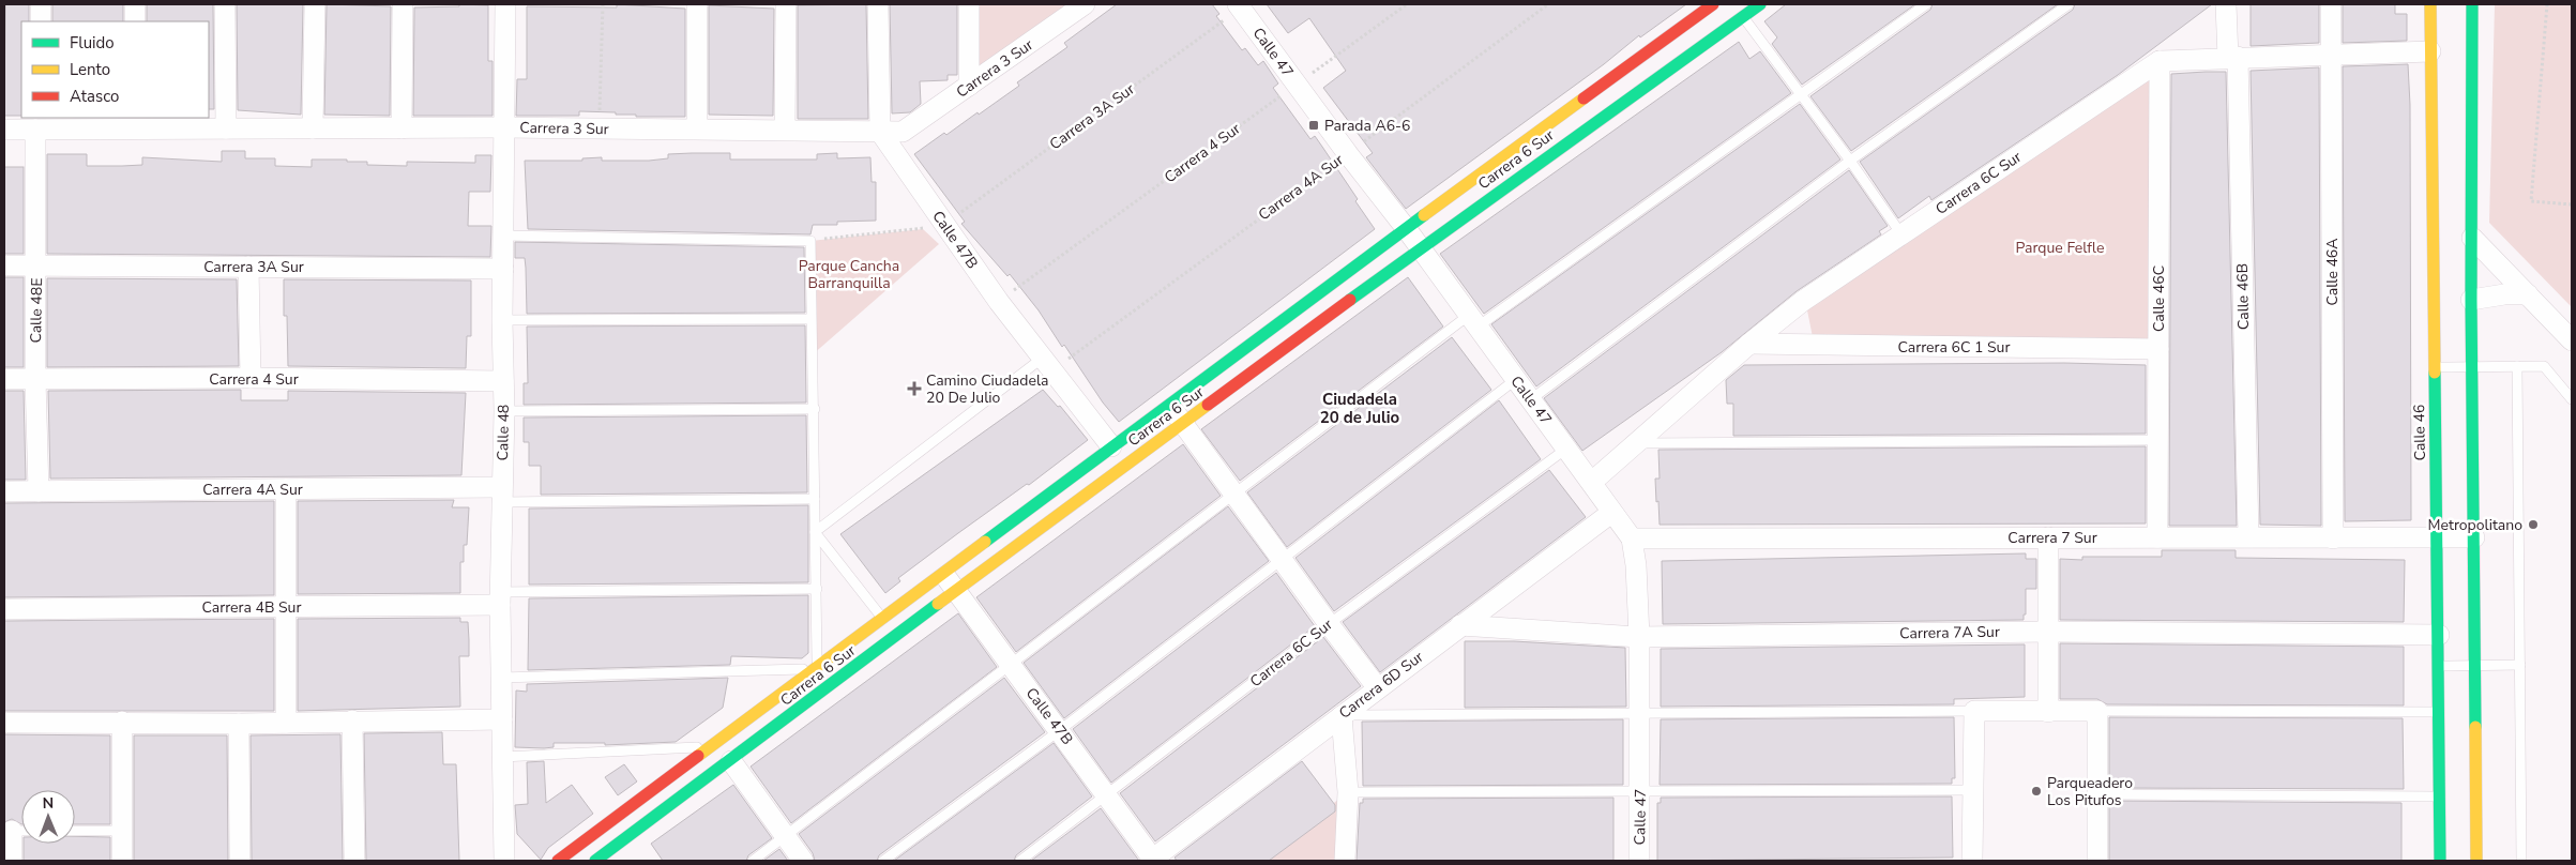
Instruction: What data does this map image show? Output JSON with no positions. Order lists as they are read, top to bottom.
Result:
{
  "streets": {
    "street": [
      "Calle 47",
      "Carrera 3 Sur",
      "Carrera 3A Sur",
      "Carrera 4 Sur",
      "Carrera 6 Sur",
      "Carrera 6C Sur",
      "Carrera 4A Sur",
      "Calle 47B",
      "Calle 46A",
      "Calle 46B",
      "Calle 46C",
      "Calle 48E",
      "Carrera 6C 1 Sur",
      "Calle 48",
      "Calle 46",
      "Carrera 7 Sur",
      "Carrera 4B Sur",
      "Carrera 7A Sur",
      "Carrera 6D Sur"
    ]
  },
  "crossings": [
    ["Calle 47", "Carrera 3A Sur"],
    ["Calle 47", "Carrera 4 Sur"],
    ["Calle 47", "Carrera 6 Sur"],
    ["Calle 47", "Carrera 6C Sur"],
    ["Calle 47", "Carrera 4A Sur"],
    ["Calle 47", "Carrera 7 Sur"],
    ["Calle 47", "Carrera 7A Sur"],
    ["Calle 47", "Carrera 6D Sur"],
    ["Carrera 3 Sur", "Calle 47B"],
    ["Carrera 3 Sur", "Calle 48E"],
    ["Carrera 3 Sur", "Calle 48"],
    ["Carrera 3A Sur", "Calle 47B"],
    ["Carrera 3A Sur", "Calle 48E"],
    ["Carrera 3A Sur", "Calle 48"],
    ["Carrera 4 Sur", "Calle 47B"],
    ["Carrera 4 Sur", "Calle 48E"],
    ["Carrera 4 Sur", "Calle 48"],
    ["Carrera 6 Sur", "Calle 47B"],
    ["Carrera 6C Sur", "Calle 47B"],
    ["Carrera 6C Sur", "Calle 46C"],
    ["Carrera 6C Sur", "Carrera 6C 1 Sur"],
    ["Carrera 4A Sur", "Calle 47B"],
    ["Carrera 4A Sur", "Calle 48E"],
    ["Carrera 4A Sur", "Calle 48"],
    ["Calle 47B", "Carrera 6D Sur"],
    ["Calle 46A", "Carrera 7 Sur"],
    ["Calle 46B", "Carrera 7 Sur"],
    ["Calle 46C", "Carrera 6C 1 Sur"],
    ["Calle 46C", "Carrera 7 Sur"],
    ["Calle 48", "Carrera 4B Sur"],
    ["Calle 46", "Carrera 7 Sur"],
    ["Calle 46", "Carrera 7A Sur"],
    ["Carrera 7A Sur", "Carrera 6D Sur"]
  ],
  "districts": ["Ciudadela 20 de Julio"],
  "parks": ["Parque Felfle", "Parque Cancha Barranquilla"],
  "places": {
    "transit": ["Parada A6-6"],
    "health": ["Camino Ciudadela 20 De Julio"],
    "other": ["Metropolitano", "Parqueadero Los Pitufos"]
  },
  "legend": ["Fluido", "Lento", "Atasco"],
  "north": "top"
}
